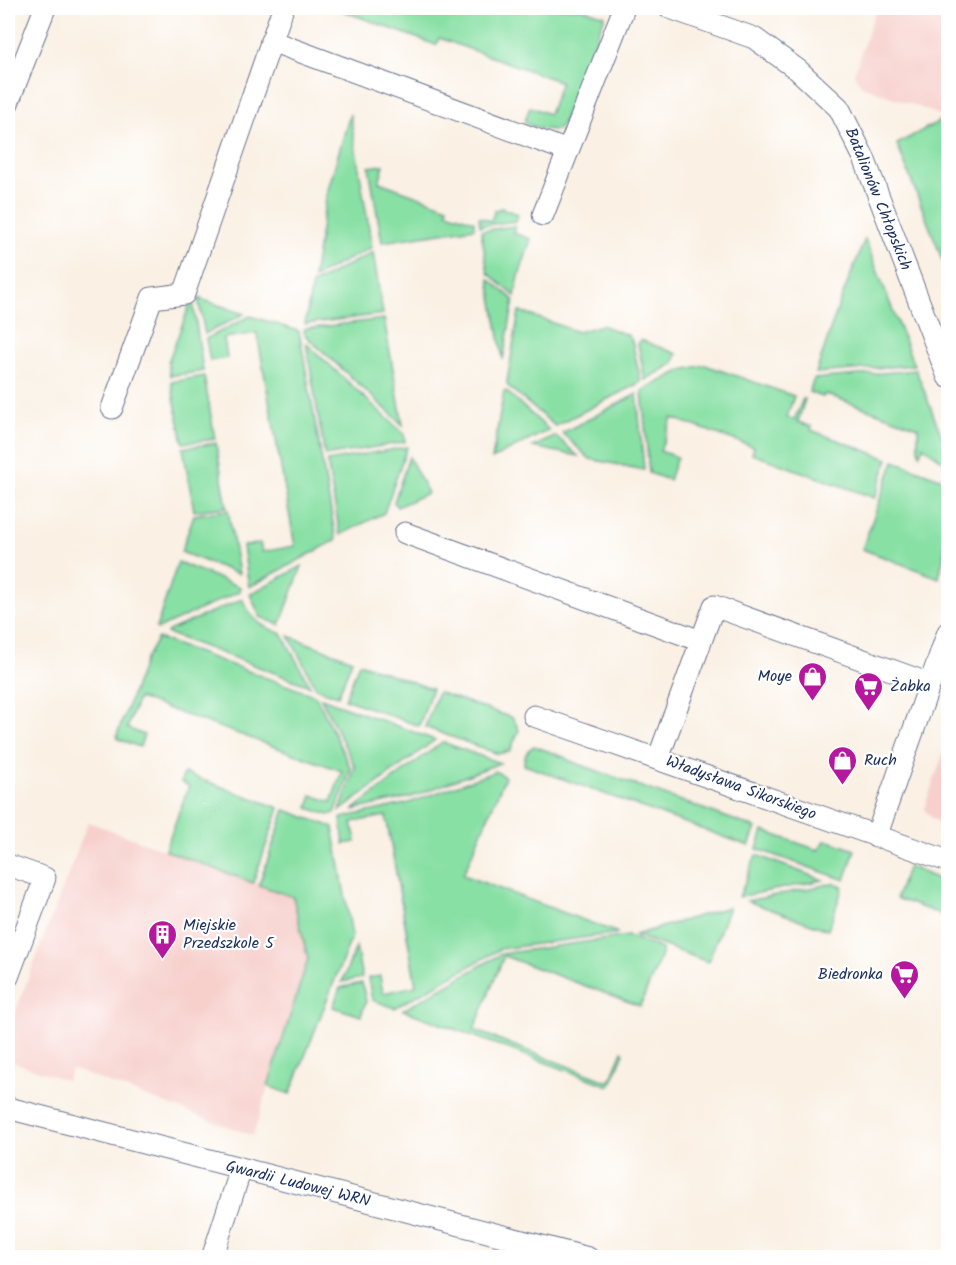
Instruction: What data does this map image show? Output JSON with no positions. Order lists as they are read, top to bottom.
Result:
{
  "streets": {
    "street": ["Batalionów Chłopskich", "Władysława Sikorskiego", "Gwardii Ludowej WRN"]
  },
  "places": {
    "shop": ["Moye", "Ruch"],
    "supermarket": ["Żabka", "Biedronka"],
    "building": ["Miejskie Przedszkole 5"]
  }
}
